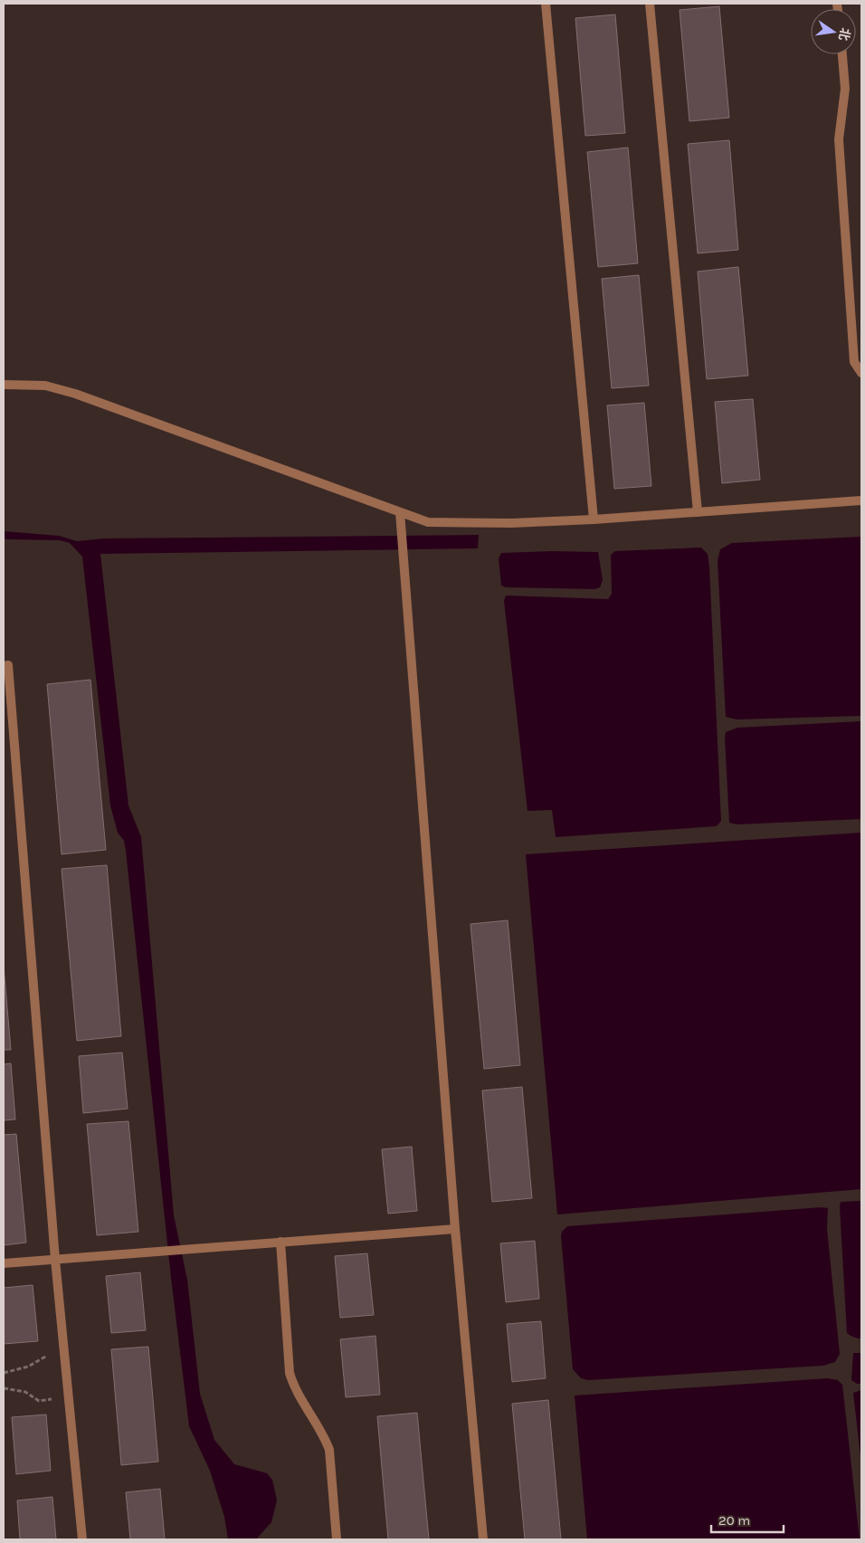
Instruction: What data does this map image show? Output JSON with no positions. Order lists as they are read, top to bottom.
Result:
{
  "scale_bar": "20 m",
  "north": "right"
}
